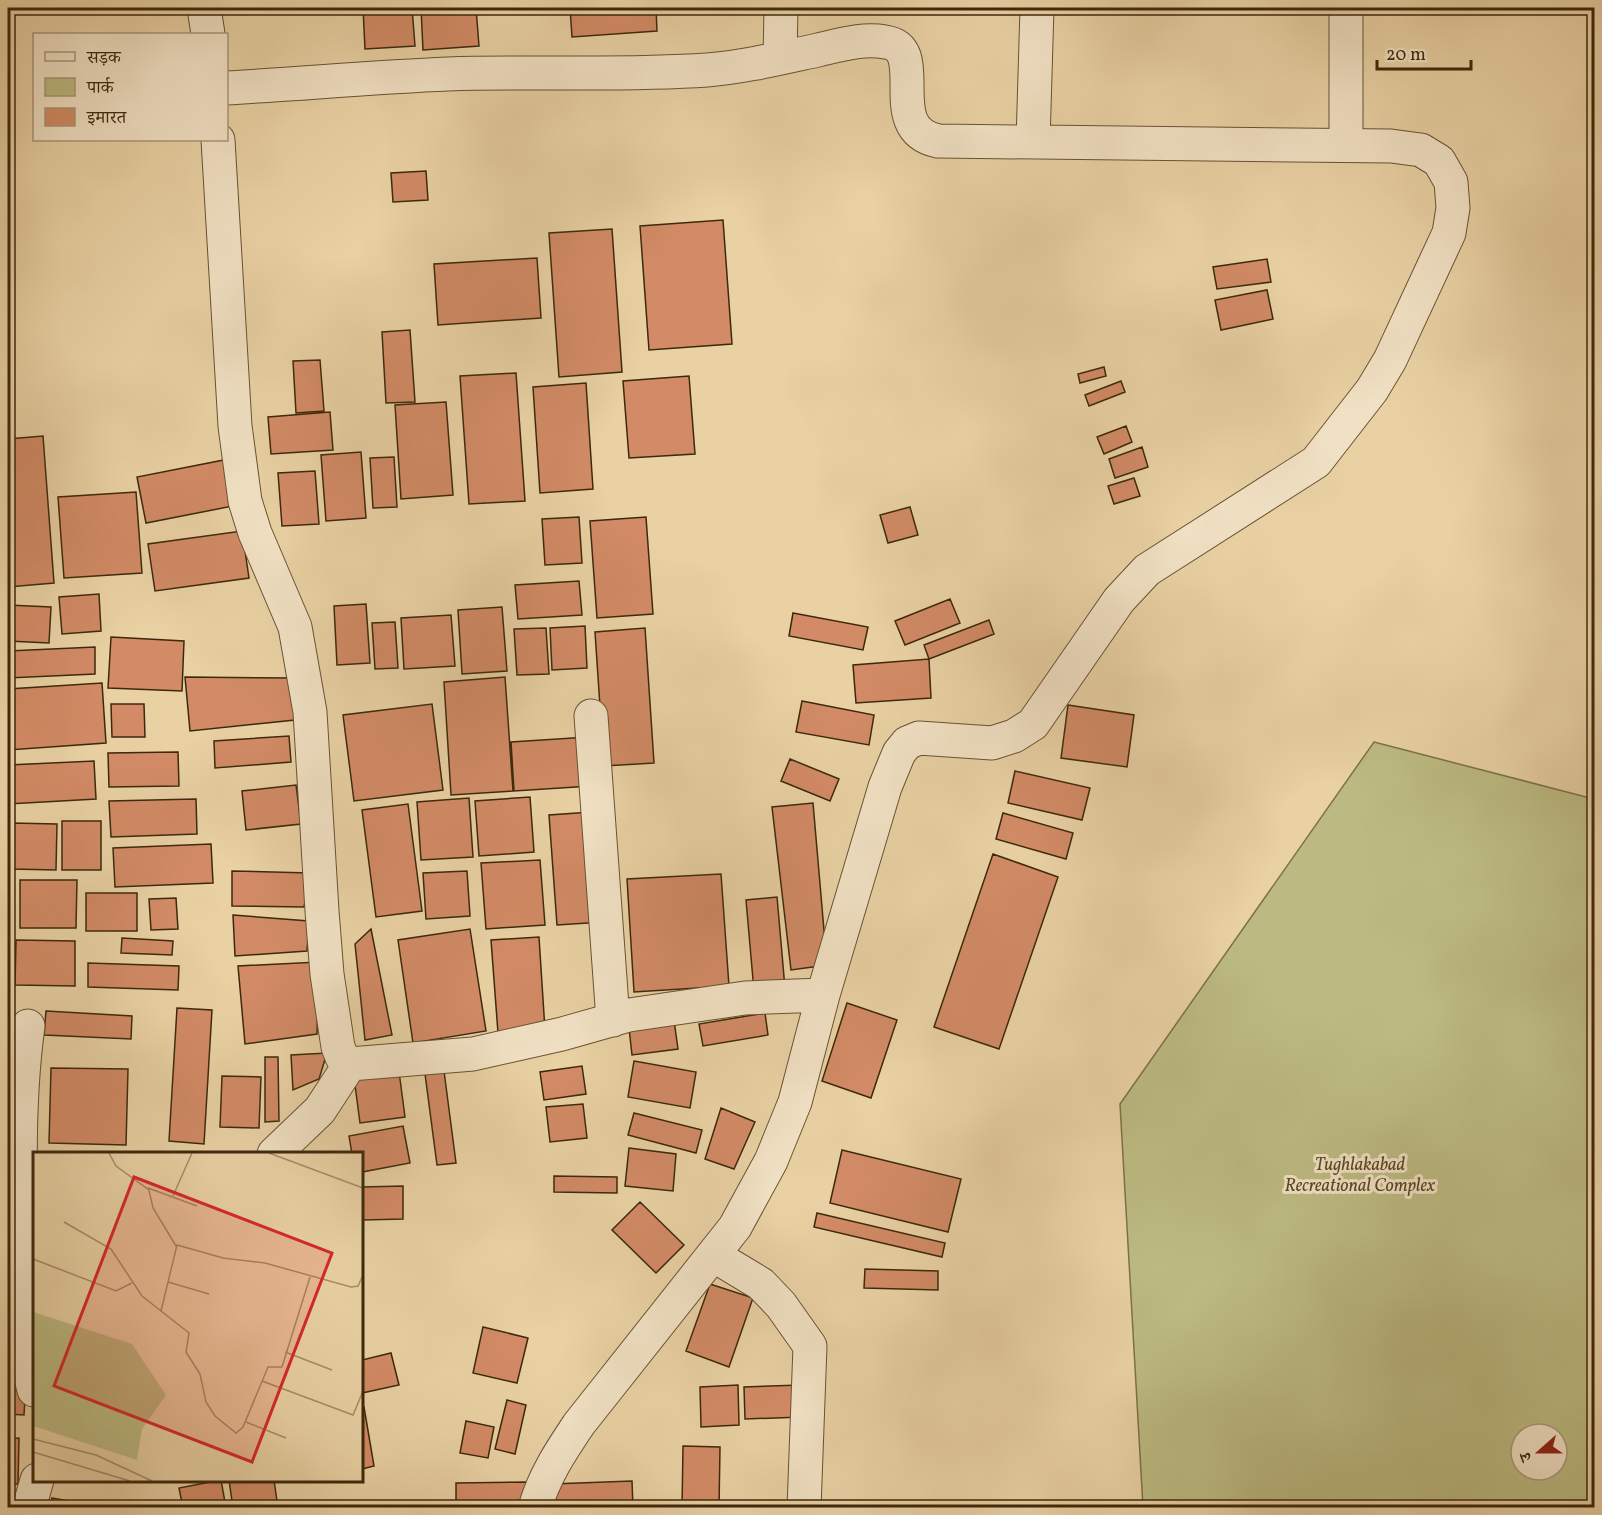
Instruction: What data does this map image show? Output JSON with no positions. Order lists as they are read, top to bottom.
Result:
{
  "parks": ["Tughlakabad Recreational Complex"],
  "legend": ["सड़क", "पार्क", "इमारत"],
  "scale_bar": "20 m",
  "north": "left"
}
